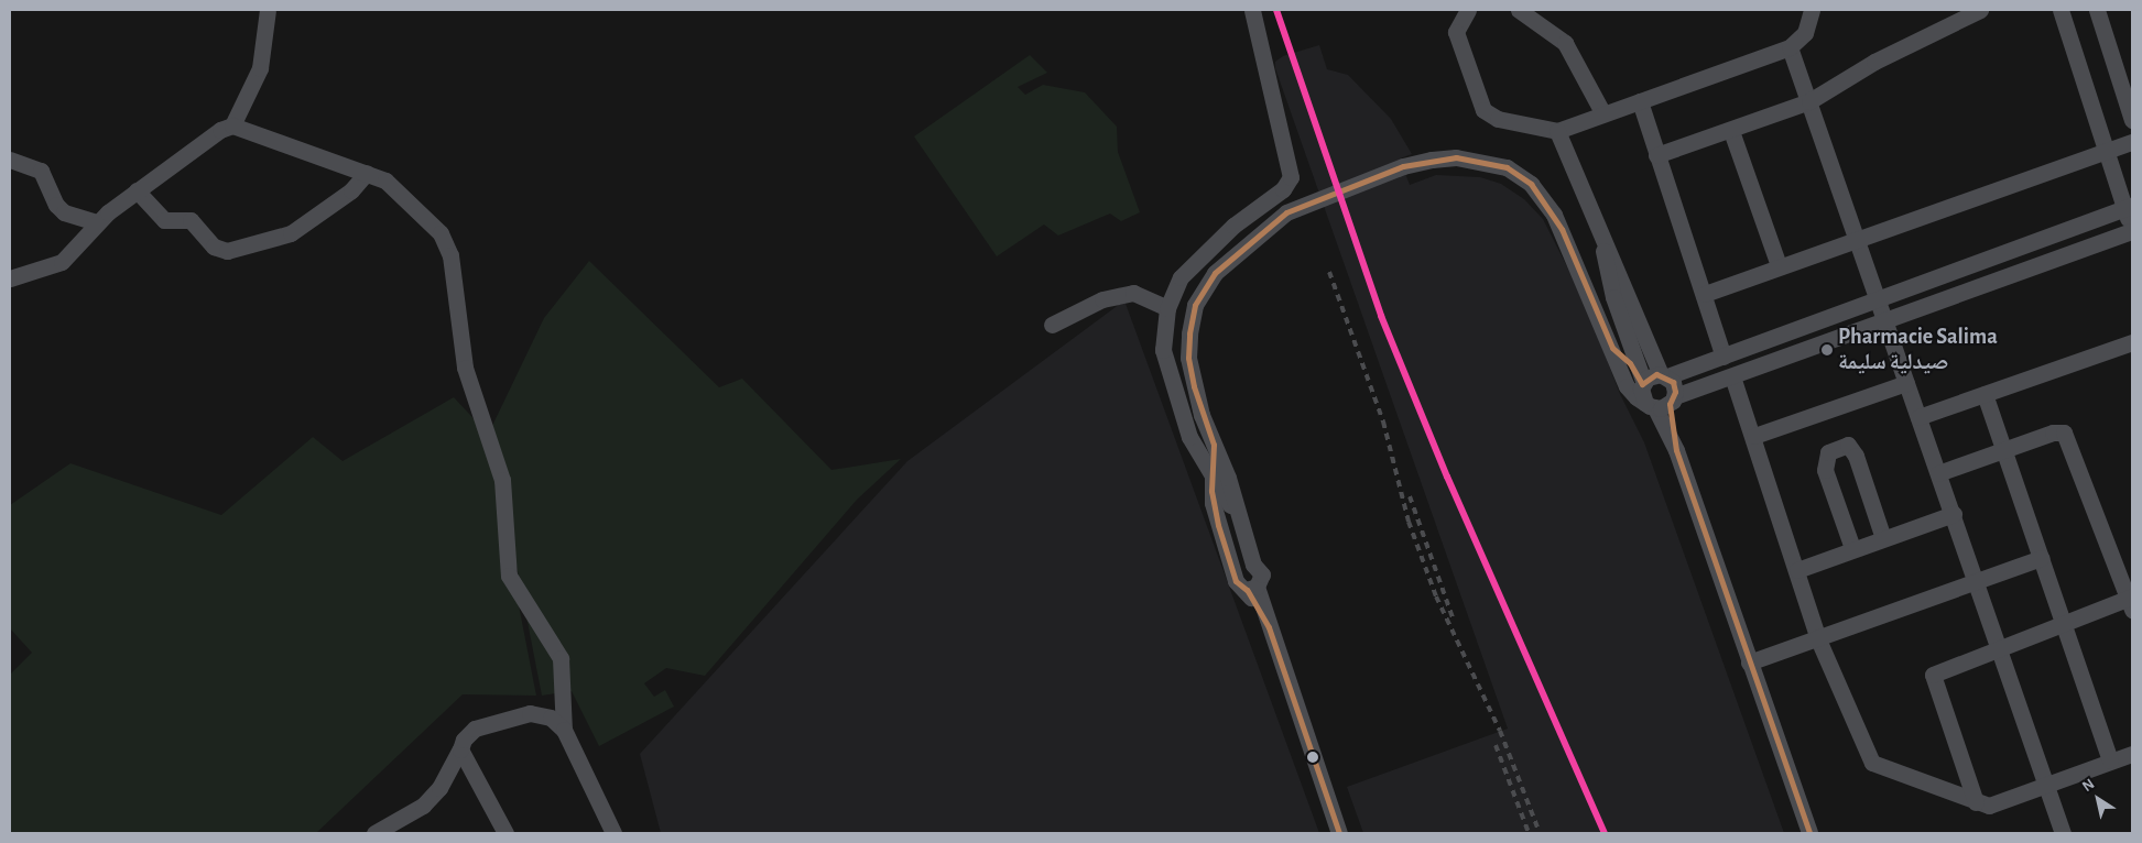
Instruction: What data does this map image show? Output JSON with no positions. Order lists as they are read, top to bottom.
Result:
{
  "places": ["Pharmacie Salima صيدلية سليمة"],
  "north": "top left"
}
